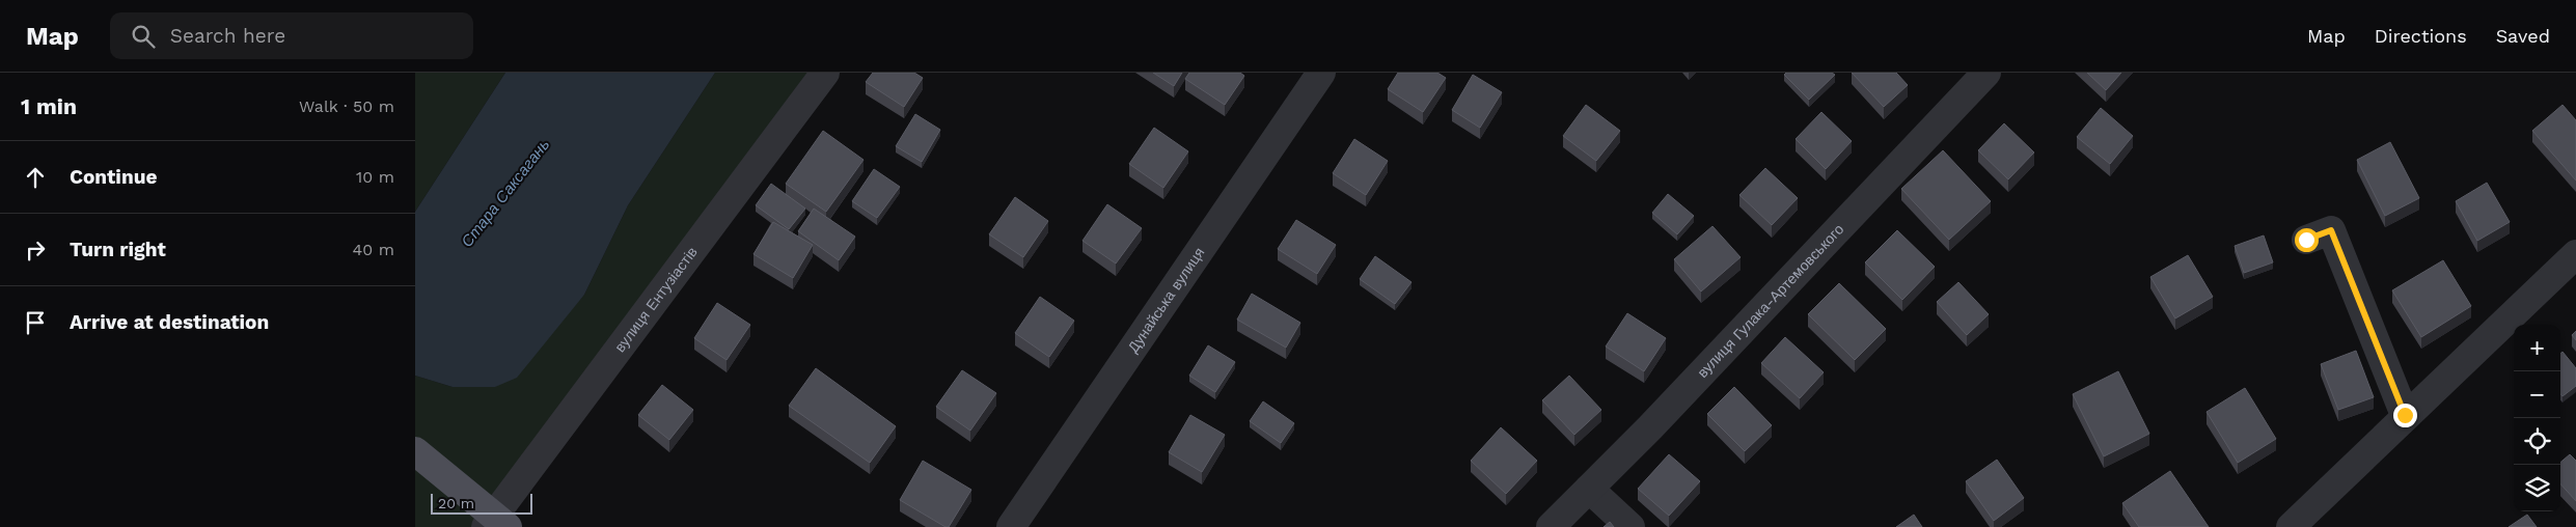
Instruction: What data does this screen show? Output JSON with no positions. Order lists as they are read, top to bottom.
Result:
{
  "streets": {
    "street": ["вулиця Ентузіастів", "Дунайська вулиця", "вулиця Гулака-Артемовського"]
  },
  "water": ["Стара Саксагань"],
  "scale_bar": "20 m",
  "page": {
    "header": "Map",
    "search": "Search here",
    "nav": ["Map", "Directions", "Saved"],
    "heading": ["1 min", "Walk · 50 m"],
    "list": [
      ["Continue", "10 m"],
      ["Turn right", "40 m"],
      "Arrive at destination"
    ],
    "map_buttons": ["+", "−"],
    "scale": "20 m"
  }
}
